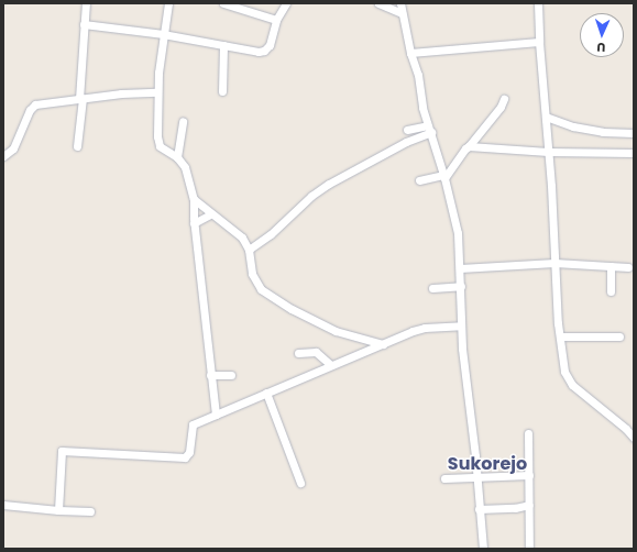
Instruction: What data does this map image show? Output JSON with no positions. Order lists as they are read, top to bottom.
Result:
{
  "districts": ["Sukorejo"],
  "north": "bottom"
}
